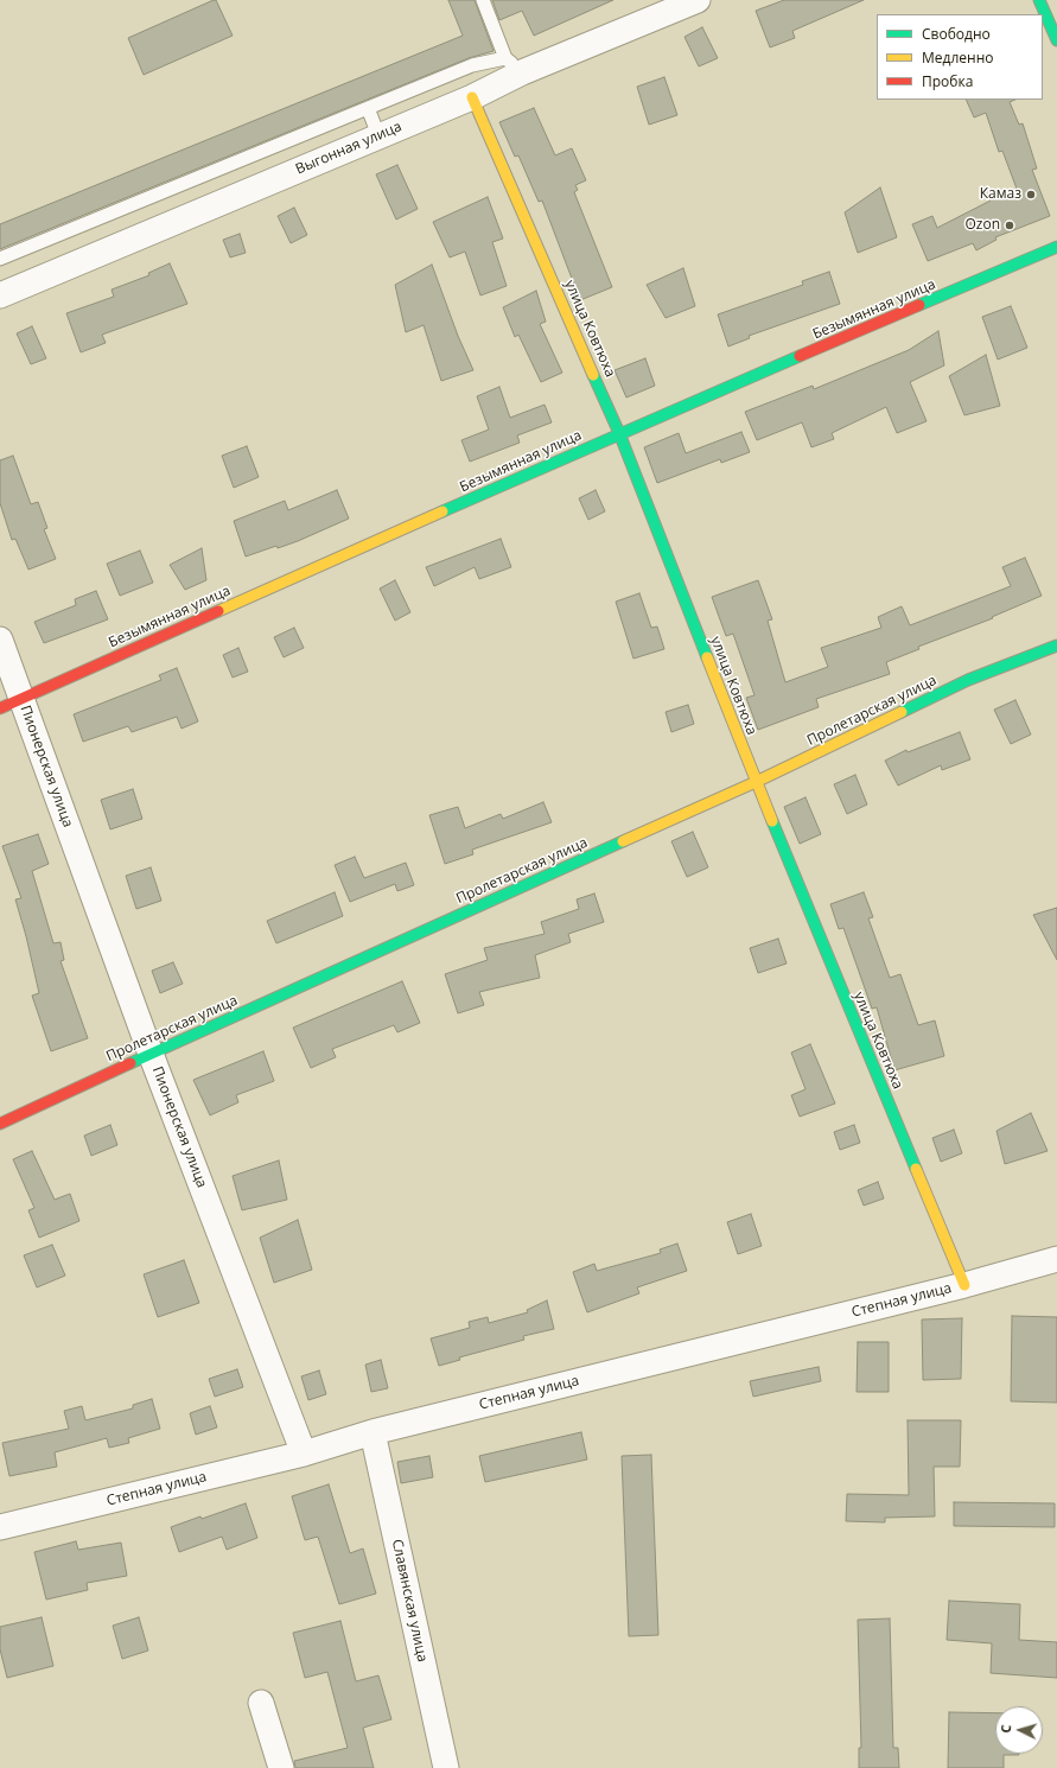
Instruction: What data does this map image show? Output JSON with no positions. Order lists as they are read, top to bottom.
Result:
{
  "streets": {
    "street": [
      "Выгонная улица",
      "Безымянная улица",
      "улица Ковтюха",
      "Пролетарская улица",
      "Пионерская улица",
      "Степная улица",
      "Славянская улица"
    ]
  },
  "crossings": [
    ["Выгонная улица", "улица Ковтюха"],
    ["Безымянная улица", "улица Ковтюха"],
    ["Безымянная улица", "Пионерская улица"],
    ["улица Ковтюха", "Пролетарская улица"],
    ["улица Ковтюха", "Степная улица"],
    ["Пролетарская улица", "Пионерская улица"],
    ["Пионерская улица", "Степная улица"],
    ["Степная улица", "Славянская улица"]
  ],
  "places": ["Камаз", "Ozon"],
  "legend": ["Свободно", "Медленно", "Пробка"],
  "north": "left"
}
